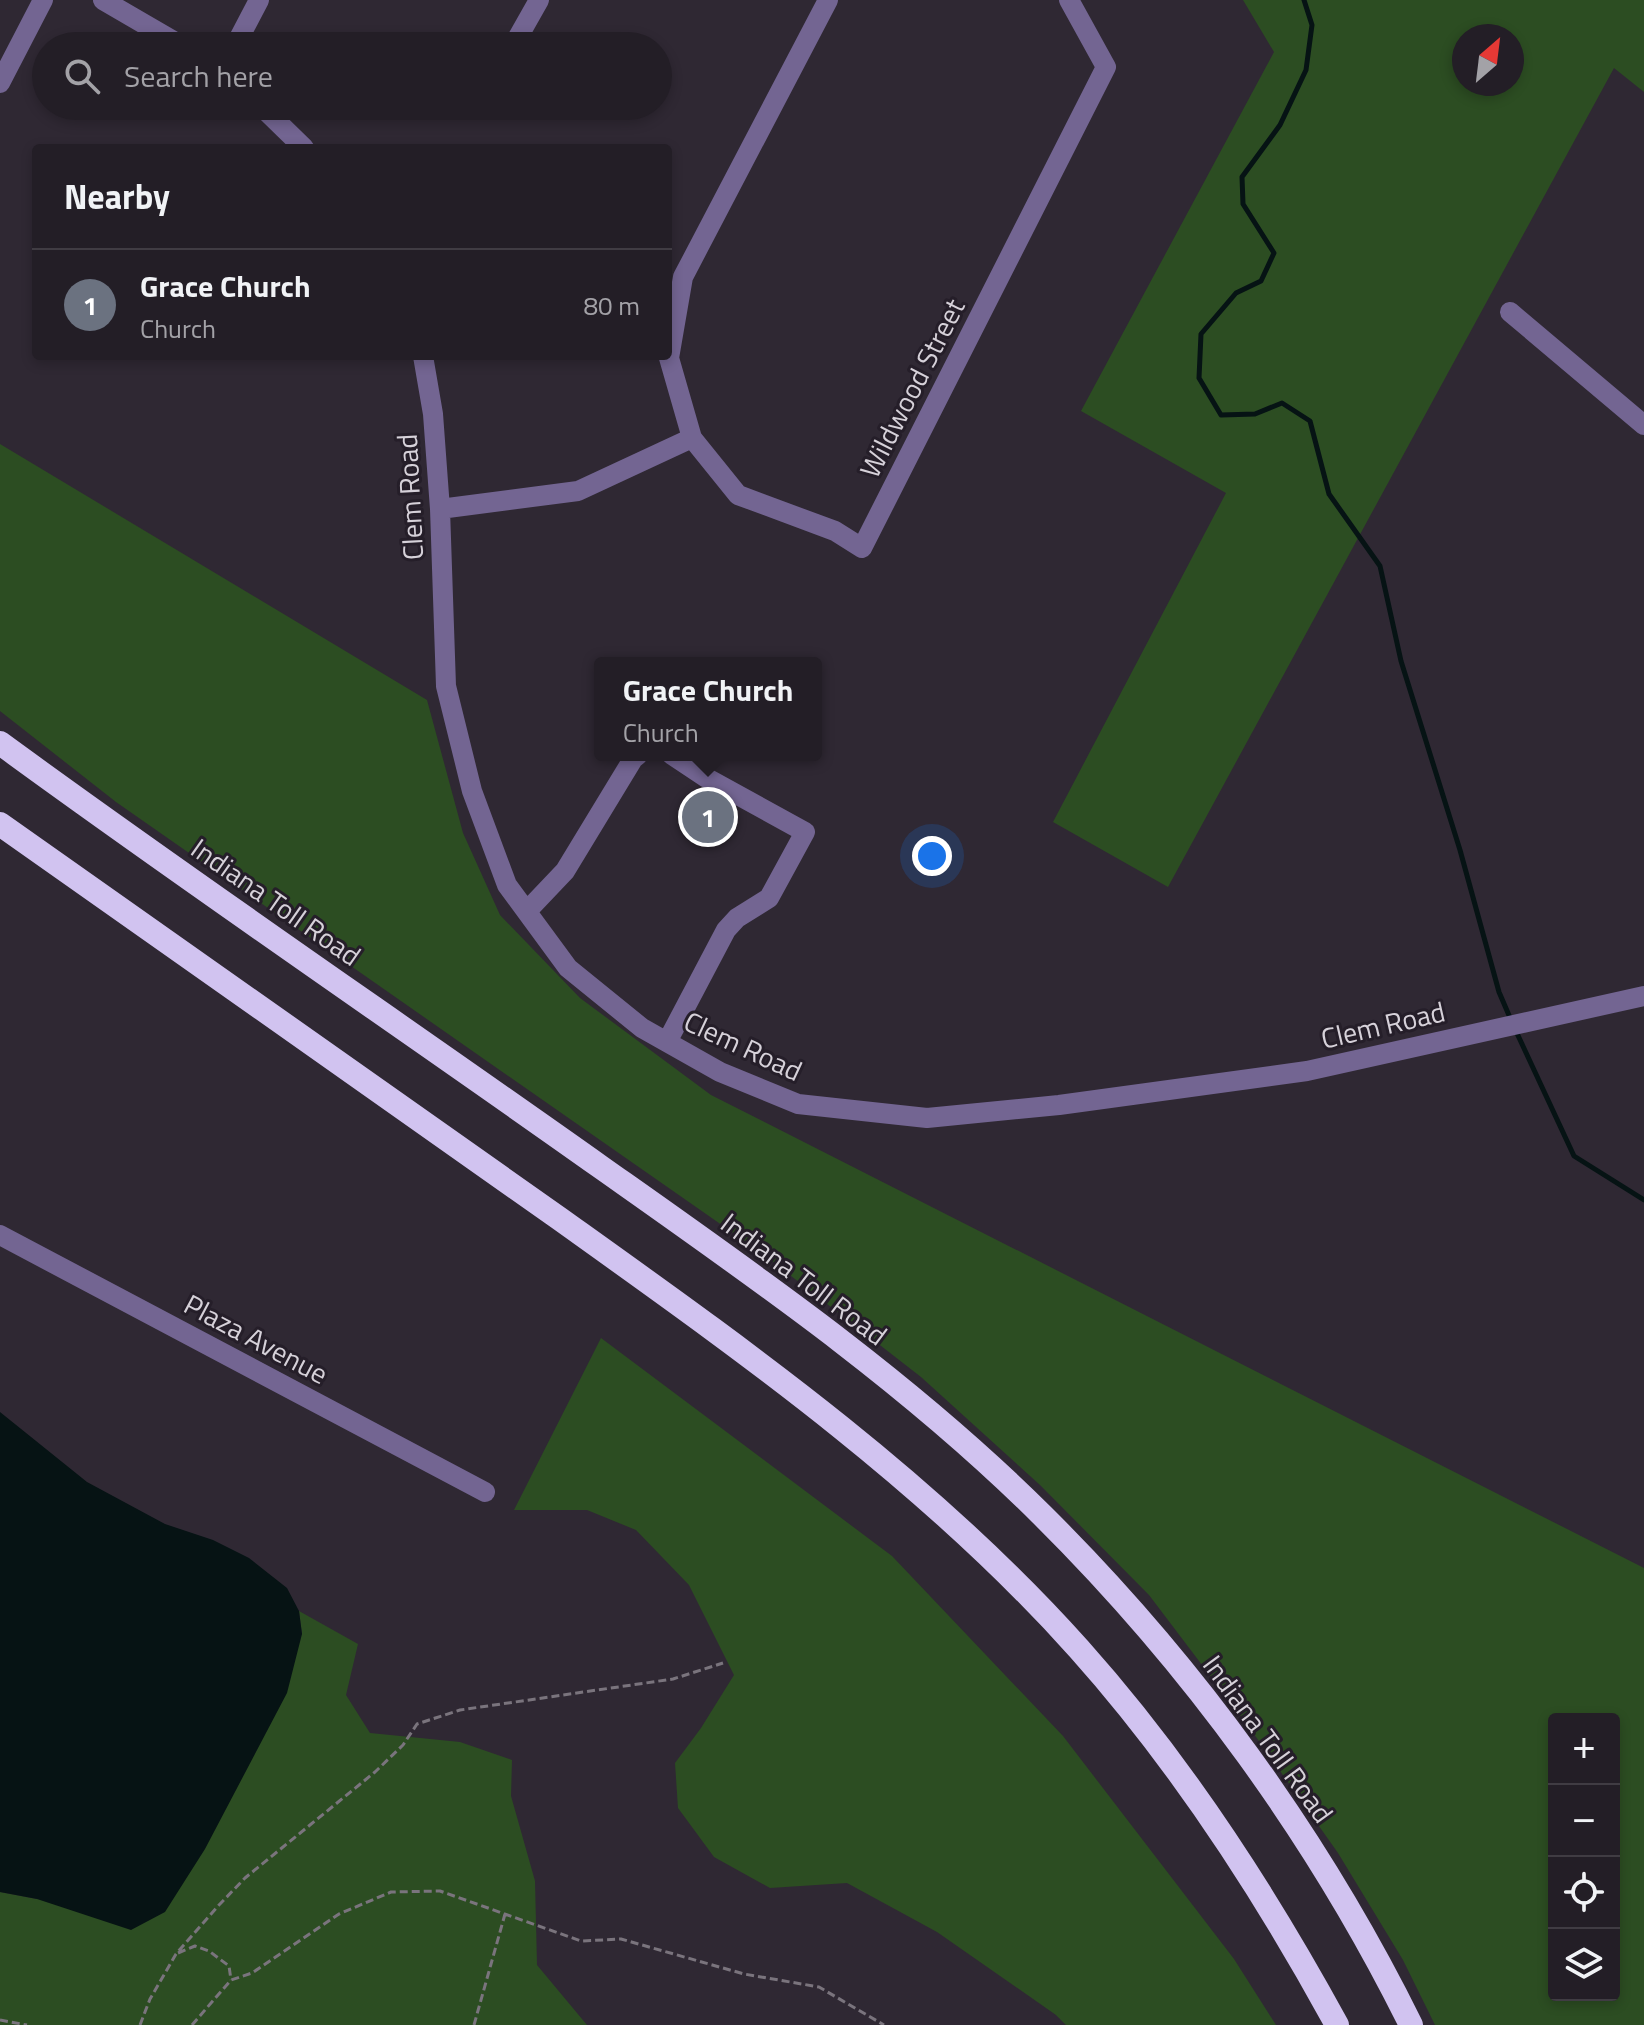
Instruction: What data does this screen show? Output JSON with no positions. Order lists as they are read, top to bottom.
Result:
{
  "streets": {
    "highway": ["Indiana Toll Road"],
    "street": ["Wildwood Street", "Clem Road", "Plaza Avenue"]
  },
  "north": "top right",
  "page": {
    "search": "Search here",
    "heading": "Nearby",
    "list": [
      {
        "mark": "1",
        "name": "Grace Church",
        "note": "Church",
        "value": "80 m"
      }
    ],
    "popup": ["Grace Church", "Church"],
    "pins": "1",
    "map_buttons": ["+", "−"]
  }
}
